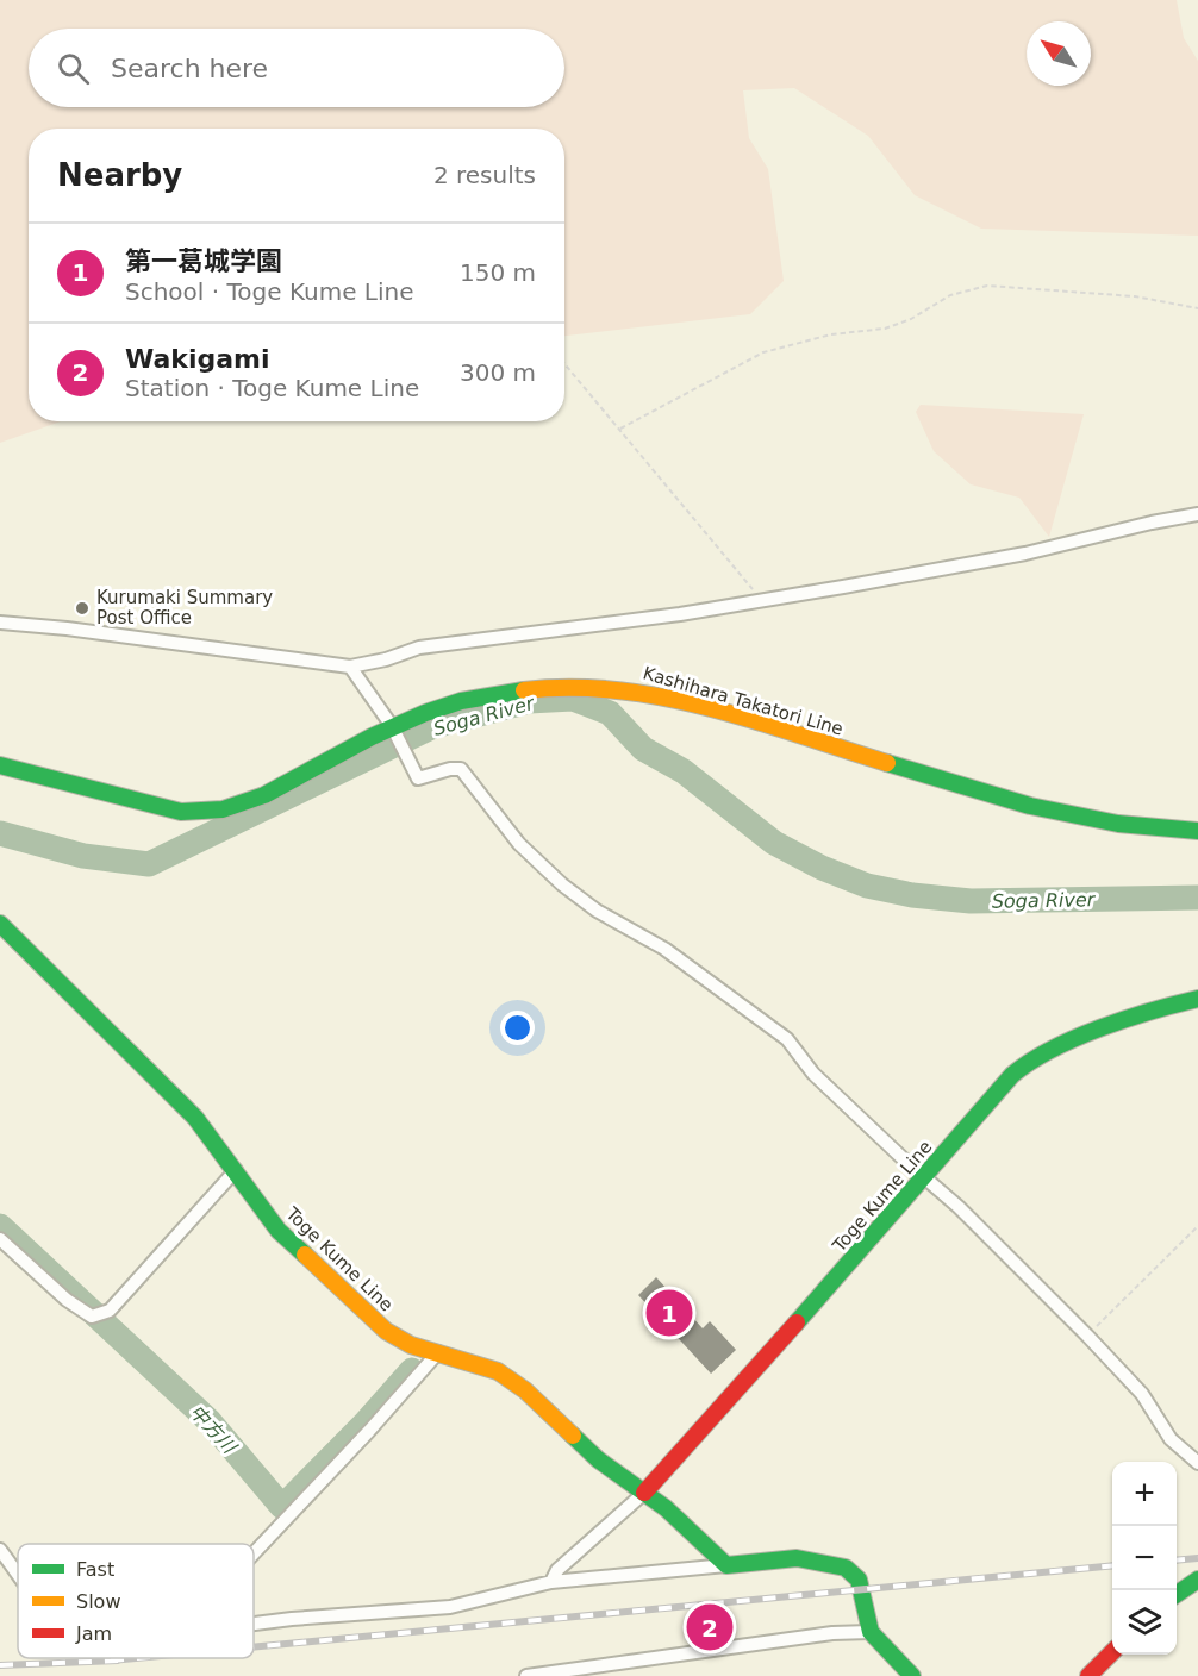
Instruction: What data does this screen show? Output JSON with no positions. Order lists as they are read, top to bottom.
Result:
{
  "streets": {
    "main road": ["Kashihara Takatori Line", "Toge Kume Line"]
  },
  "water": ["Soga River", "中方川"],
  "places": ["Kurumaki Summary Post Office"],
  "legend": ["Fast", "Slow", "Jam"],
  "north": "top left",
  "page": {
    "search": "Search here",
    "heading": ["Nearby", "2 results"],
    "list": [
      {
        "mark": "1",
        "name": "第一葛城学園",
        "note": "School · Toge Kume Line",
        "value": "150 m"
      },
      {
        "mark": "2",
        "name": "Wakigami",
        "note": "Station · Toge Kume Line",
        "value": "300 m"
      }
    ],
    "pins": ["1", "2"],
    "map_buttons": ["+", "−"]
  }
}
